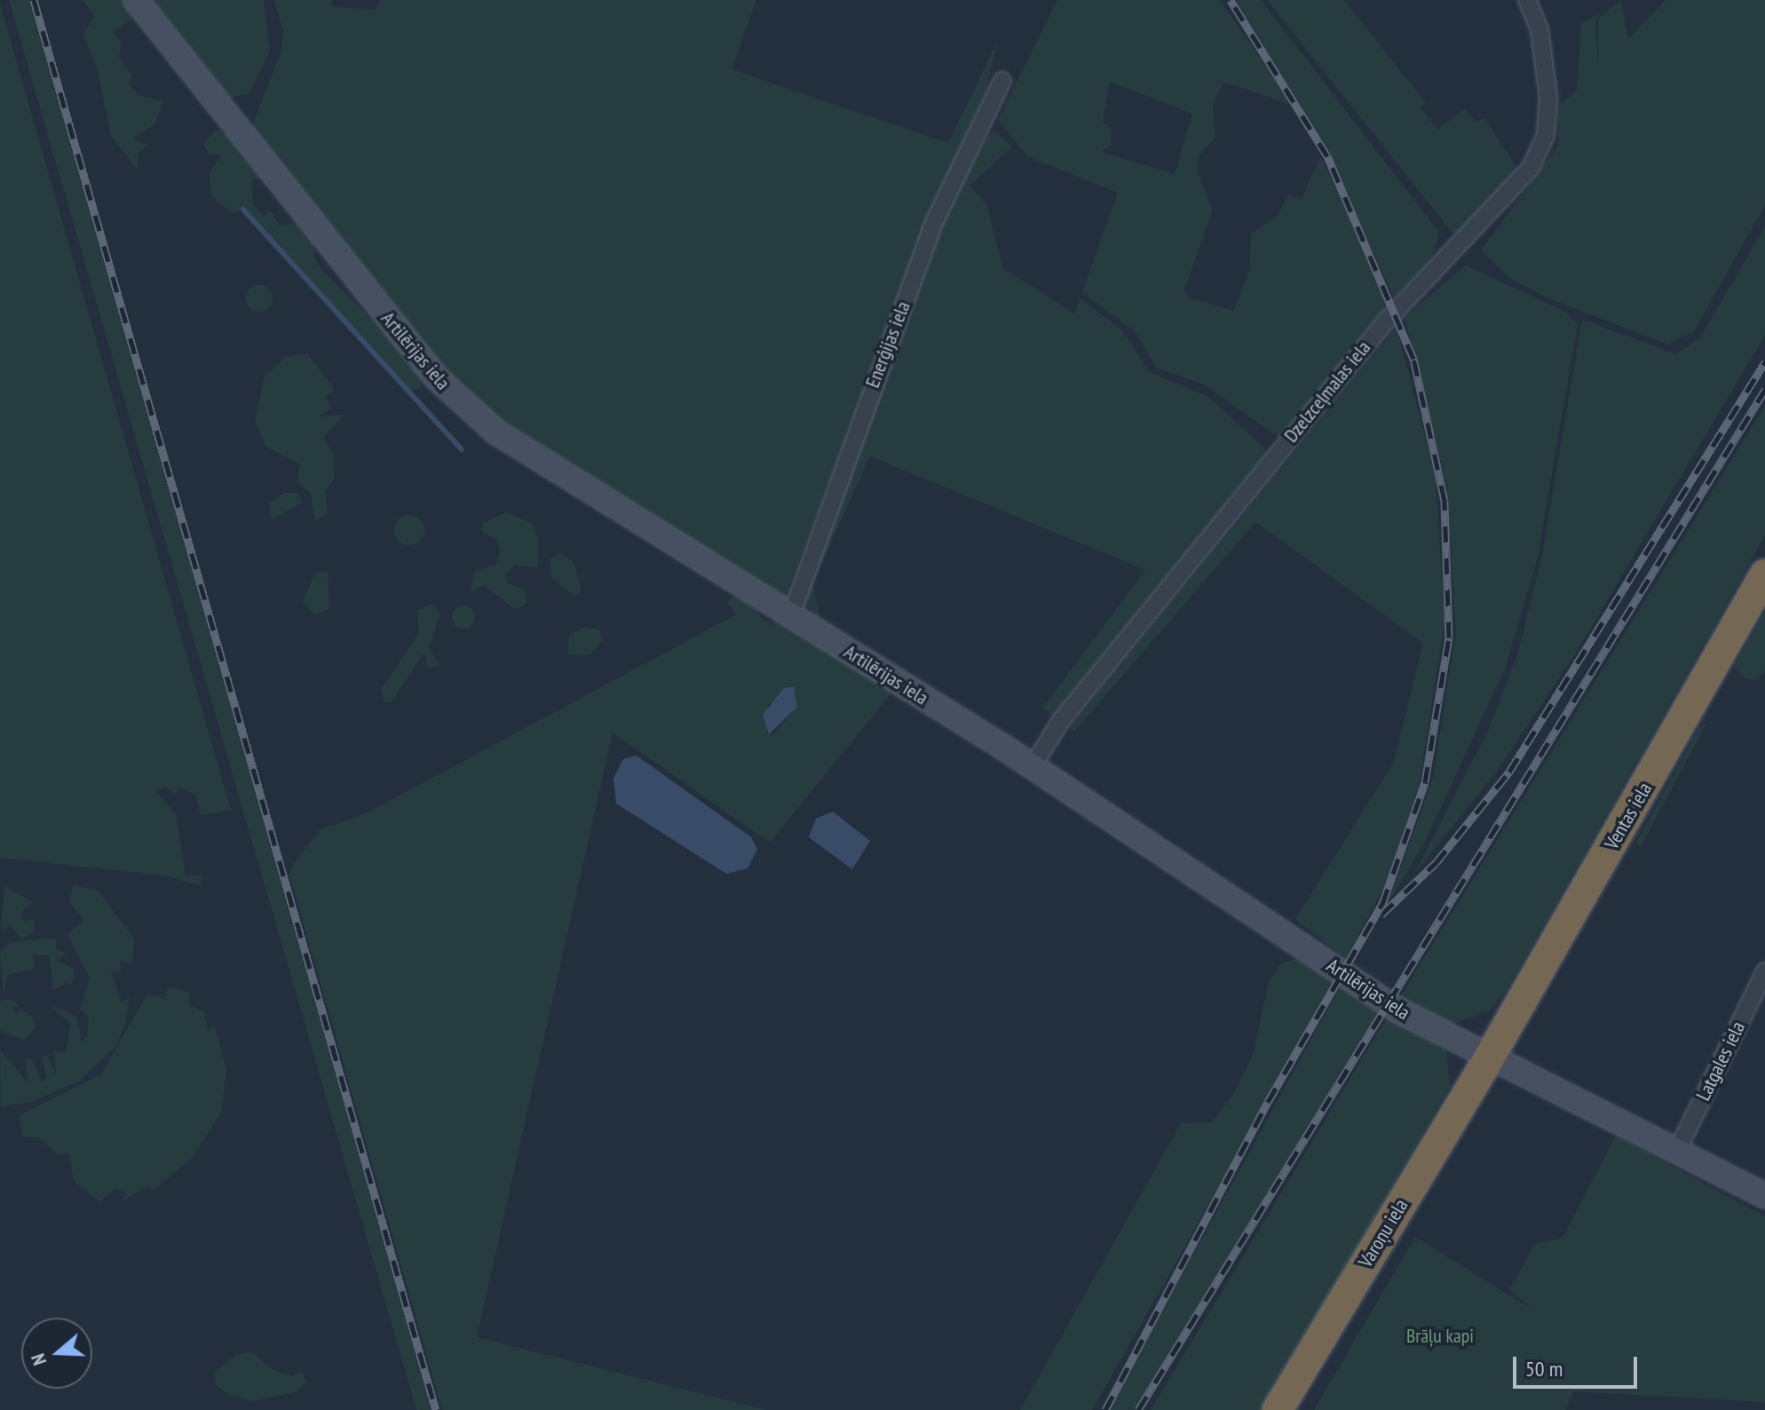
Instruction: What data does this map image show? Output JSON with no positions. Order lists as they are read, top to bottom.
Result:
{
  "streets": {
    "highway": ["Ventas iela", "Varoņu iela"],
    "street": [
      "Enerģijas iela",
      "Artilērijas iela",
      "Dzelzceļmalas iela",
      "Latgales iela"
    ]
  },
  "crossings": [
    ["Enerģijas iela", "Artilērijas iela"],
    ["Artilērijas iela", "Dzelzceļmalas iela"],
    ["Artilērijas iela", "Ventas iela"],
    ["Artilērijas iela", "Latgales iela"],
    ["Artilērijas iela", "Varoņu iela"],
    ["Ventas iela", "Varoņu iela"]
  ],
  "parks": ["Brāļu kapi"],
  "scale_bar": "50 m",
  "north": "left"
}
